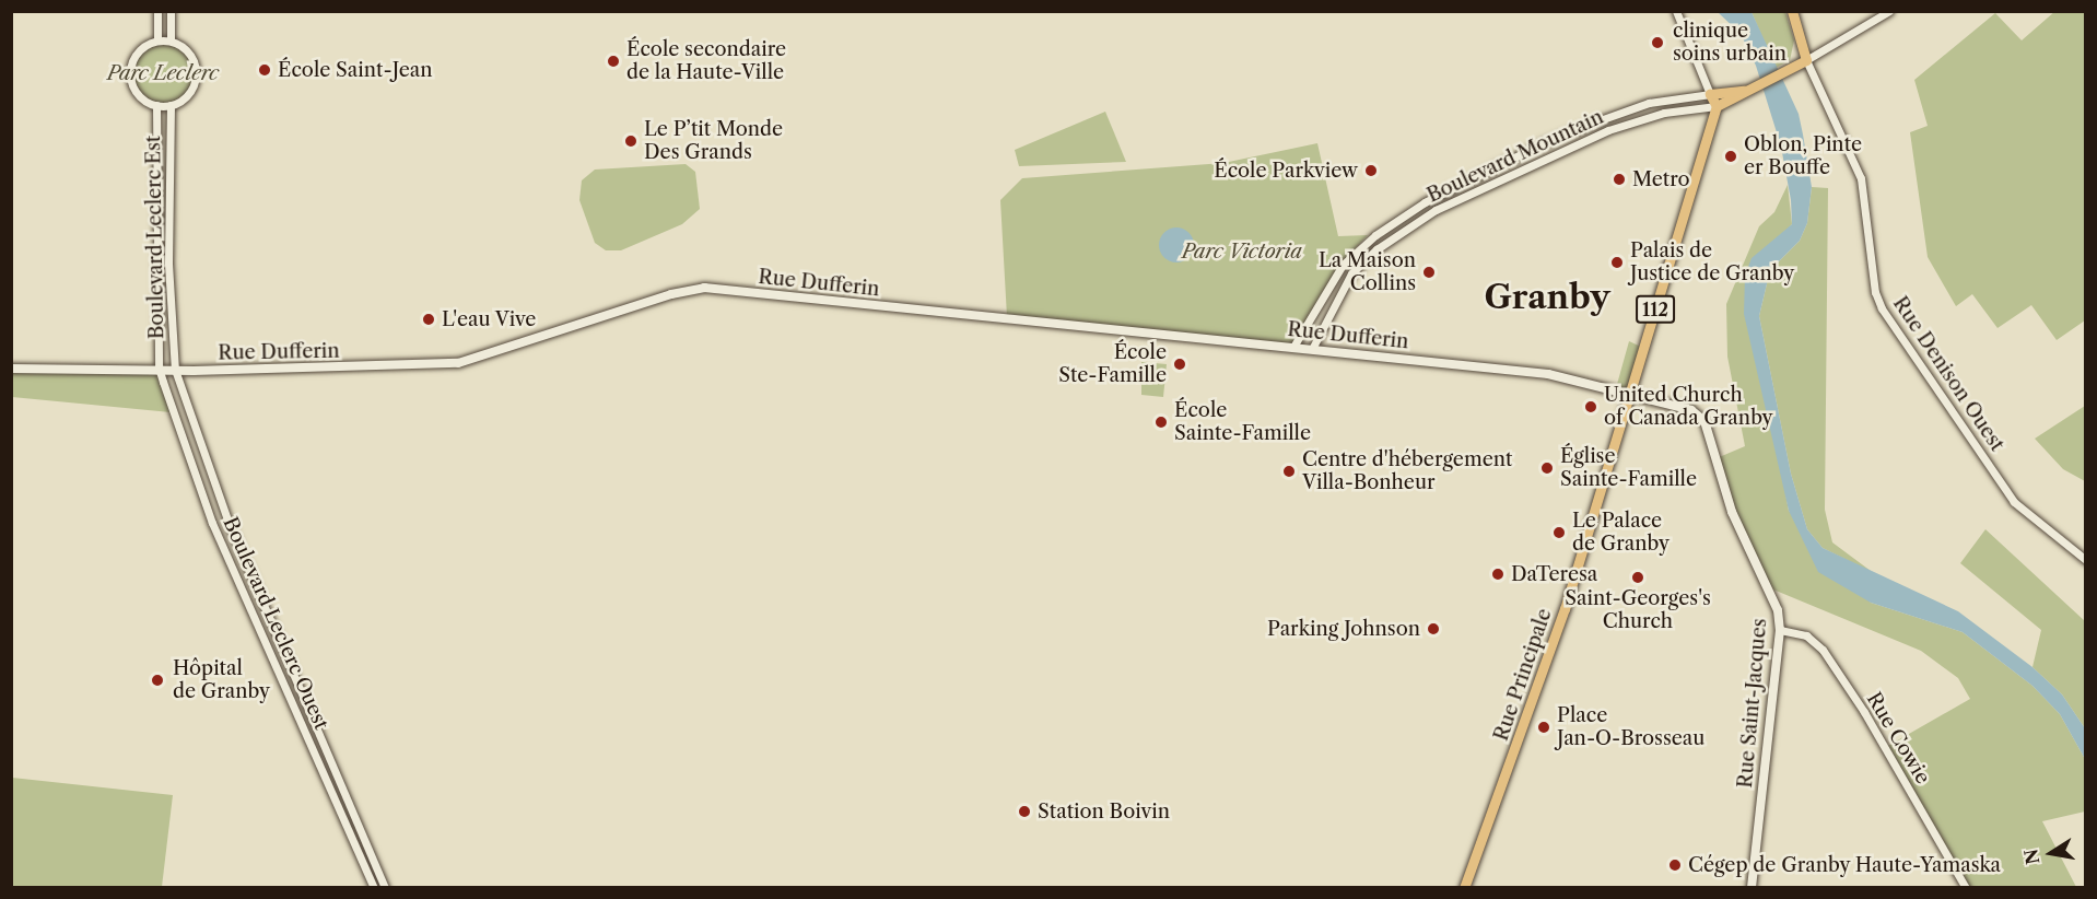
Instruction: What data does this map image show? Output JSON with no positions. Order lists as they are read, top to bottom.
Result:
{
  "streets": {
    "main road": [
      "Rue Dufferin",
      "112",
      "Rue Principale",
      "Rue Saint-Jacques"
    ],
    "street": [
      "Boulevard Mountain",
      "Boulevard Leclerc Est",
      "Rue Denison Ouest",
      "Boulevard Leclerc Ouest",
      "Rue Cowie"
    ]
  },
  "crossings": [
    ["Boulevard Mountain", "Rue Dufferin"],
    ["Boulevard Mountain", "Rue Principale"],
    ["Boulevard Leclerc Est", "Rue Dufferin"],
    ["Boulevard Leclerc Est", "Boulevard Leclerc Ouest"],
    ["Rue Dufferin", "Boulevard Leclerc Ouest"],
    ["Rue Dufferin", "Rue Principale"],
    ["Rue Dufferin", "Rue Saint-Jacques"],
    ["Rue Principale", "Rue Saint-Jacques"],
    ["Rue Saint-Jacques", "Rue Cowie"]
  ],
  "districts": ["Granby"],
  "parks": ["Parc Leclerc", "Parc Victoria"],
  "places": [
    "clinique soins urbain",
    "École secondaire de la Haute-Ville",
    "École Saint-Jean",
    "Le P’tit Monde Des Grands",
    "Oblon, Pinte er Bouffe",
    "École Parkview",
    "Metro",
    "Palais de Justice de Granby",
    "La Maison Collins",
    "L'eau Vive",
    "École Ste-Famille",
    "United Church of Canada Granby",
    "École Sainte-Famille",
    "Église Sainte-Famille",
    "Centre d'hébergement Villa-Bonheur",
    "Le Palace de Granby",
    "DaTeresa",
    "Saint-Georges's Church",
    "Parking Johnson",
    "Hôpital de Granby",
    "Place Jan-O-Brosseau",
    "Station Boivin",
    "Cégep de Granby Haute-Yamaska"
  ],
  "north": "left"
}
